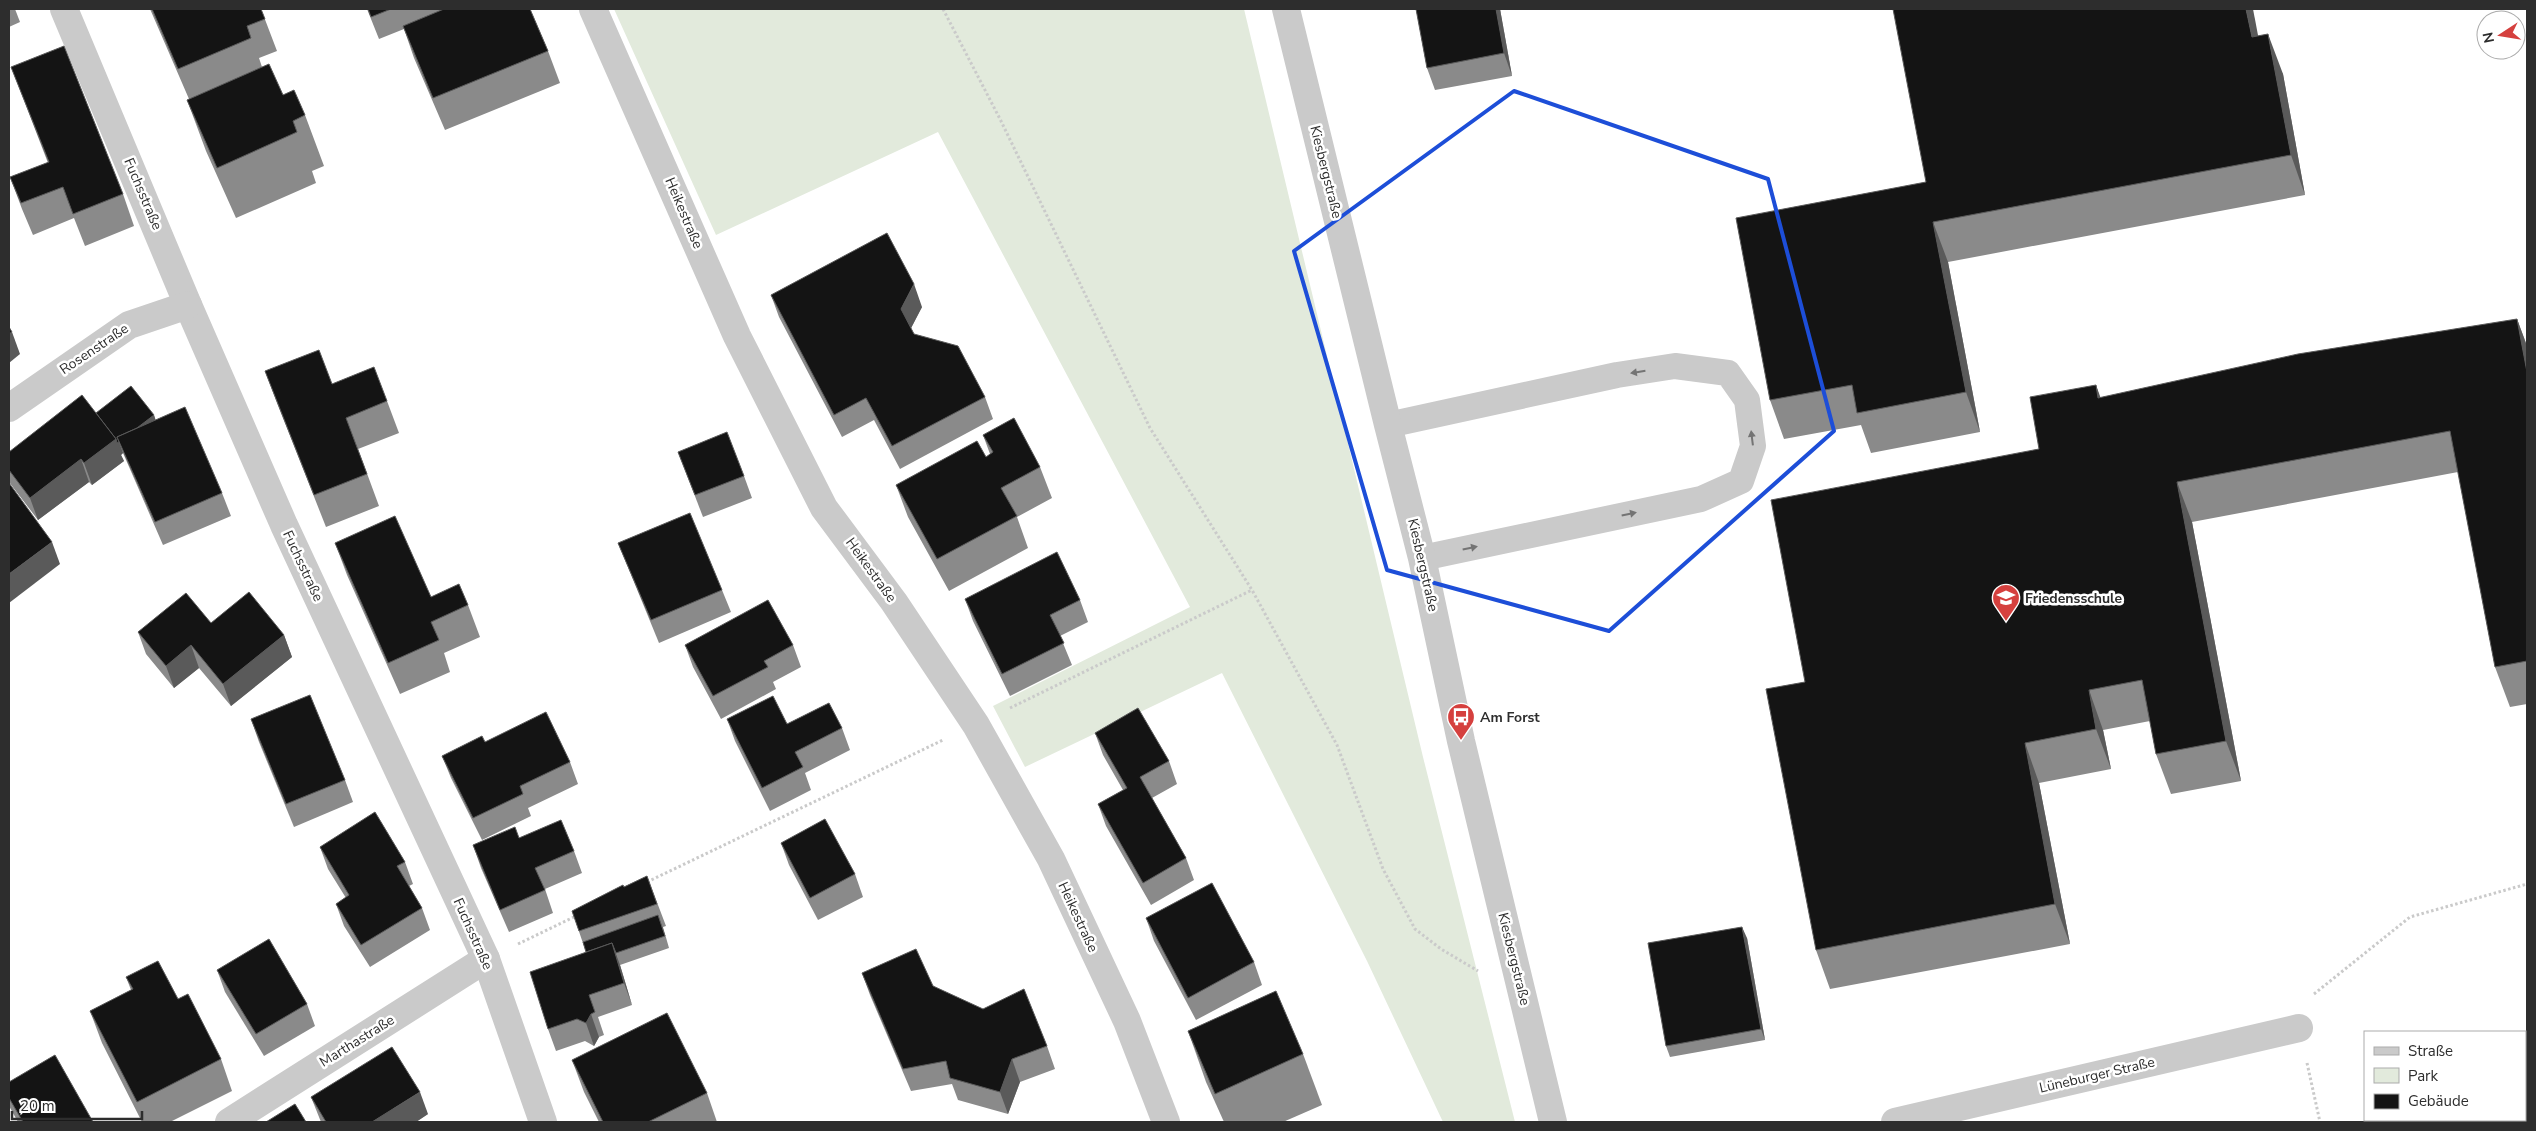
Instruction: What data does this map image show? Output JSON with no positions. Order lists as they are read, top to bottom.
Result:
{
  "streets": {
    "street": [
      "Kiesbergstraße",
      "Fuchsstraße",
      "Heikestraße",
      "Rosenstraße",
      "Marthastraße",
      "Lüneburger Straße"
    ]
  },
  "crossings": [
    ["Fuchsstraße", "Rosenstraße"],
    ["Fuchsstraße", "Marthastraße"]
  ],
  "places": {
    "school or university": ["Friedensschule"],
    "bus stop": ["Am Forst"]
  },
  "legend": ["Straße", "Park", "Gebäude"],
  "scale_bar": "20 m",
  "north": "left"
}
